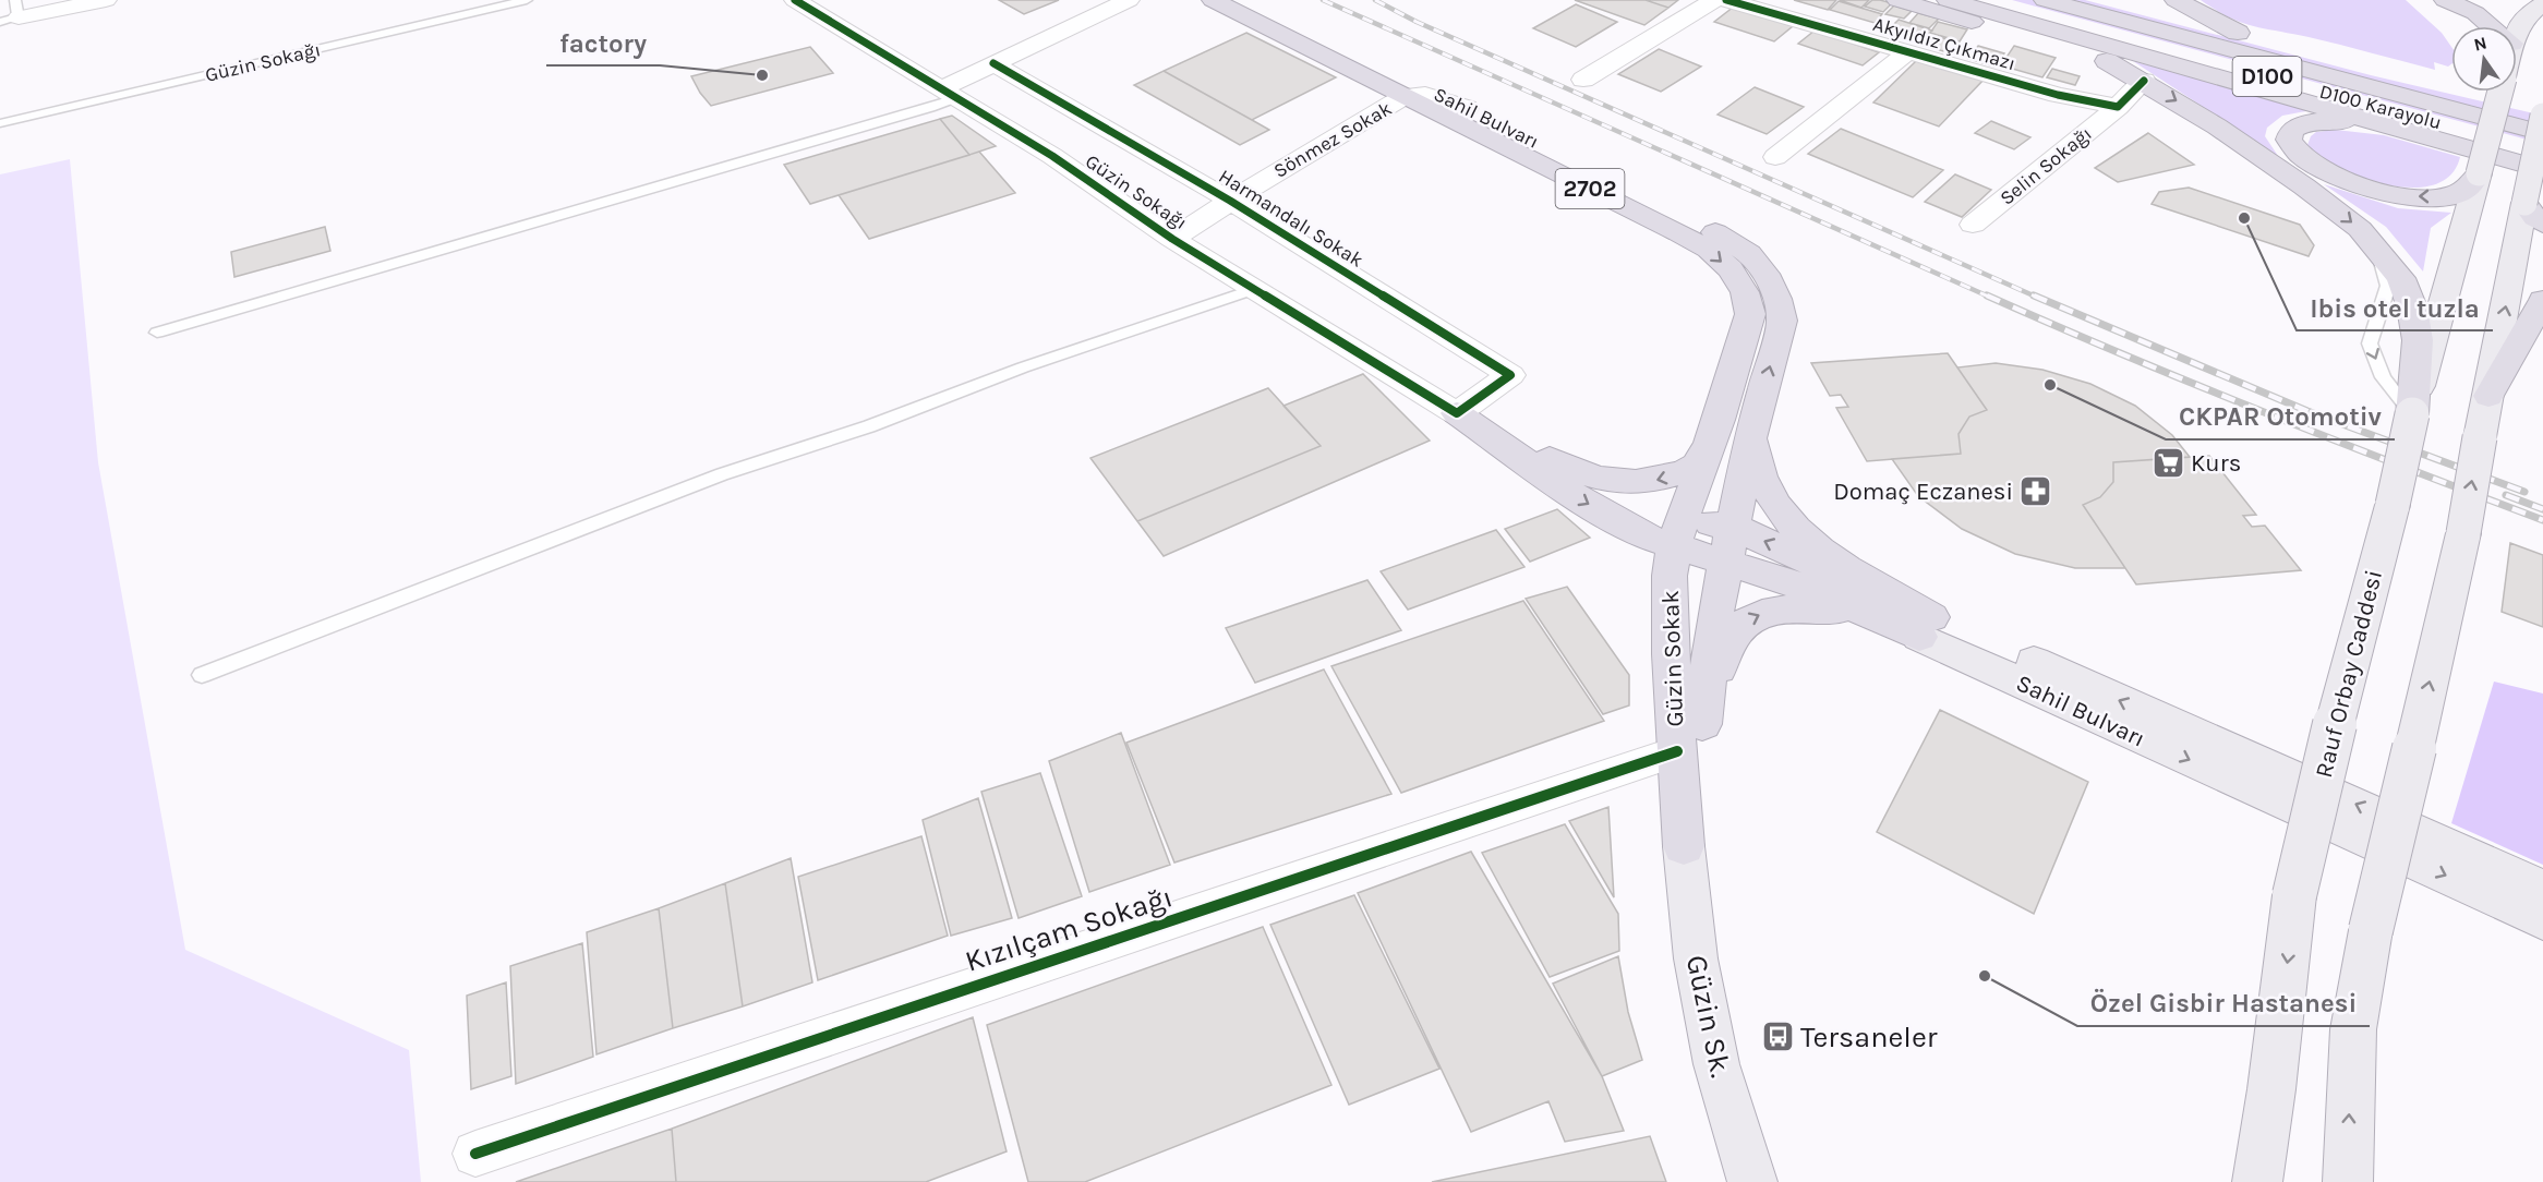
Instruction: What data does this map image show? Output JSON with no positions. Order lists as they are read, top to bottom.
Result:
{
  "streets": {
    "highway": [
      "D100",
      "D100 Karayolu",
      "Sahil Bulvarı",
      "2702",
      "Güzin Sokak"
    ],
    "main road": ["Rauf Orbay Caddesi", "Güzin Sk."],
    "street": [
      "Akyıldız Çıkmazı",
      "Güzin Sokağı",
      "Sönmez Sokak",
      "Selin Sokağı",
      "Harmandalı Sokak",
      "Kızılçam Sokağı"
    ]
  },
  "crossings": [
    ["Akyıldız Çıkmazı", "Selin Sokağı"],
    ["Güzin Sokağı", "Sönmez Sokak"],
    ["Güzin Sokağı", "Harmandalı Sokak"],
    ["Sahil Bulvarı", "Sönmez Sokak"],
    ["Sahil Bulvarı", "Güzin Sokak"],
    ["Sönmez Sokak", "Harmandalı Sokak"],
    ["Güzin Sokak", "Kızılçam Sokağı"]
  ],
  "places": {
    "other": [
      "factory",
      "Ibis otel tuzla",
      "CKPAR Otomotiv",
      "Özel Gisbir Hastanesi"
    ],
    "supermarket": ["Kurs"],
    "pharmacy": ["Domaç Eczanesi"],
    "bus stop": ["Tersaneler"]
  },
  "north": "top"
}
